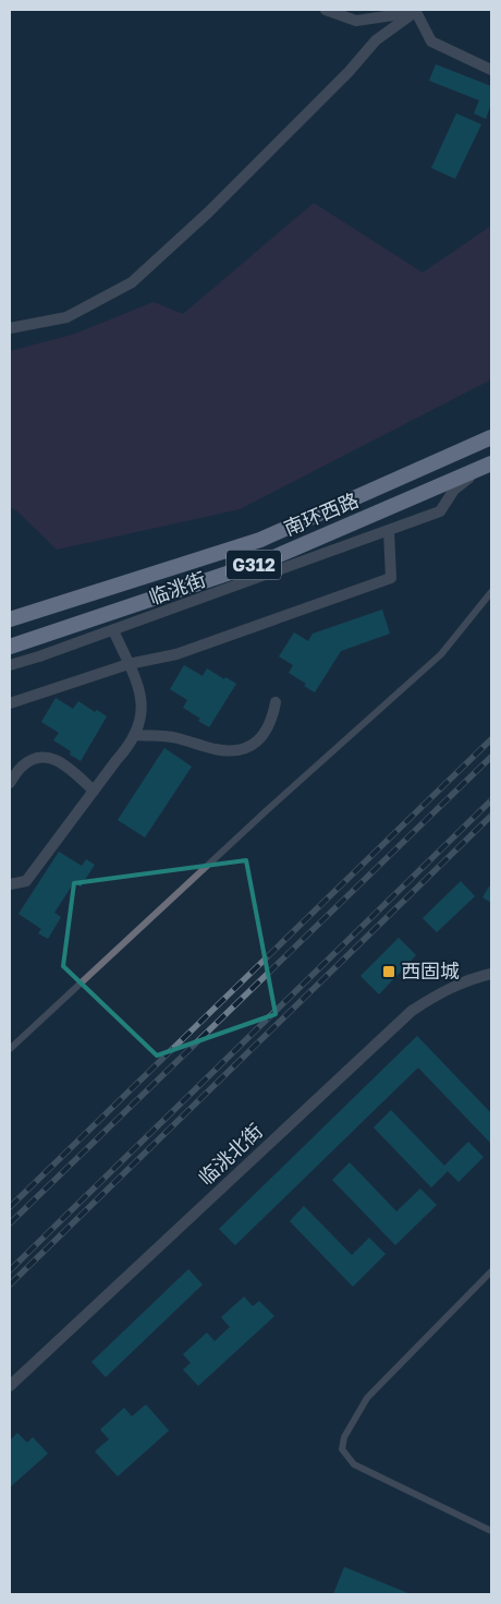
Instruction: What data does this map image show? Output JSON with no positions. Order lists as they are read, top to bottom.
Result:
{
  "streets": {
    "highway": ["南环西路", "G312"],
    "street": ["临洮街", "临洮北街"]
  },
  "crossings": [
    ["南环西路", "临洮街"]
  ],
  "places": {
    "transit": ["西固城"]
  }
}
